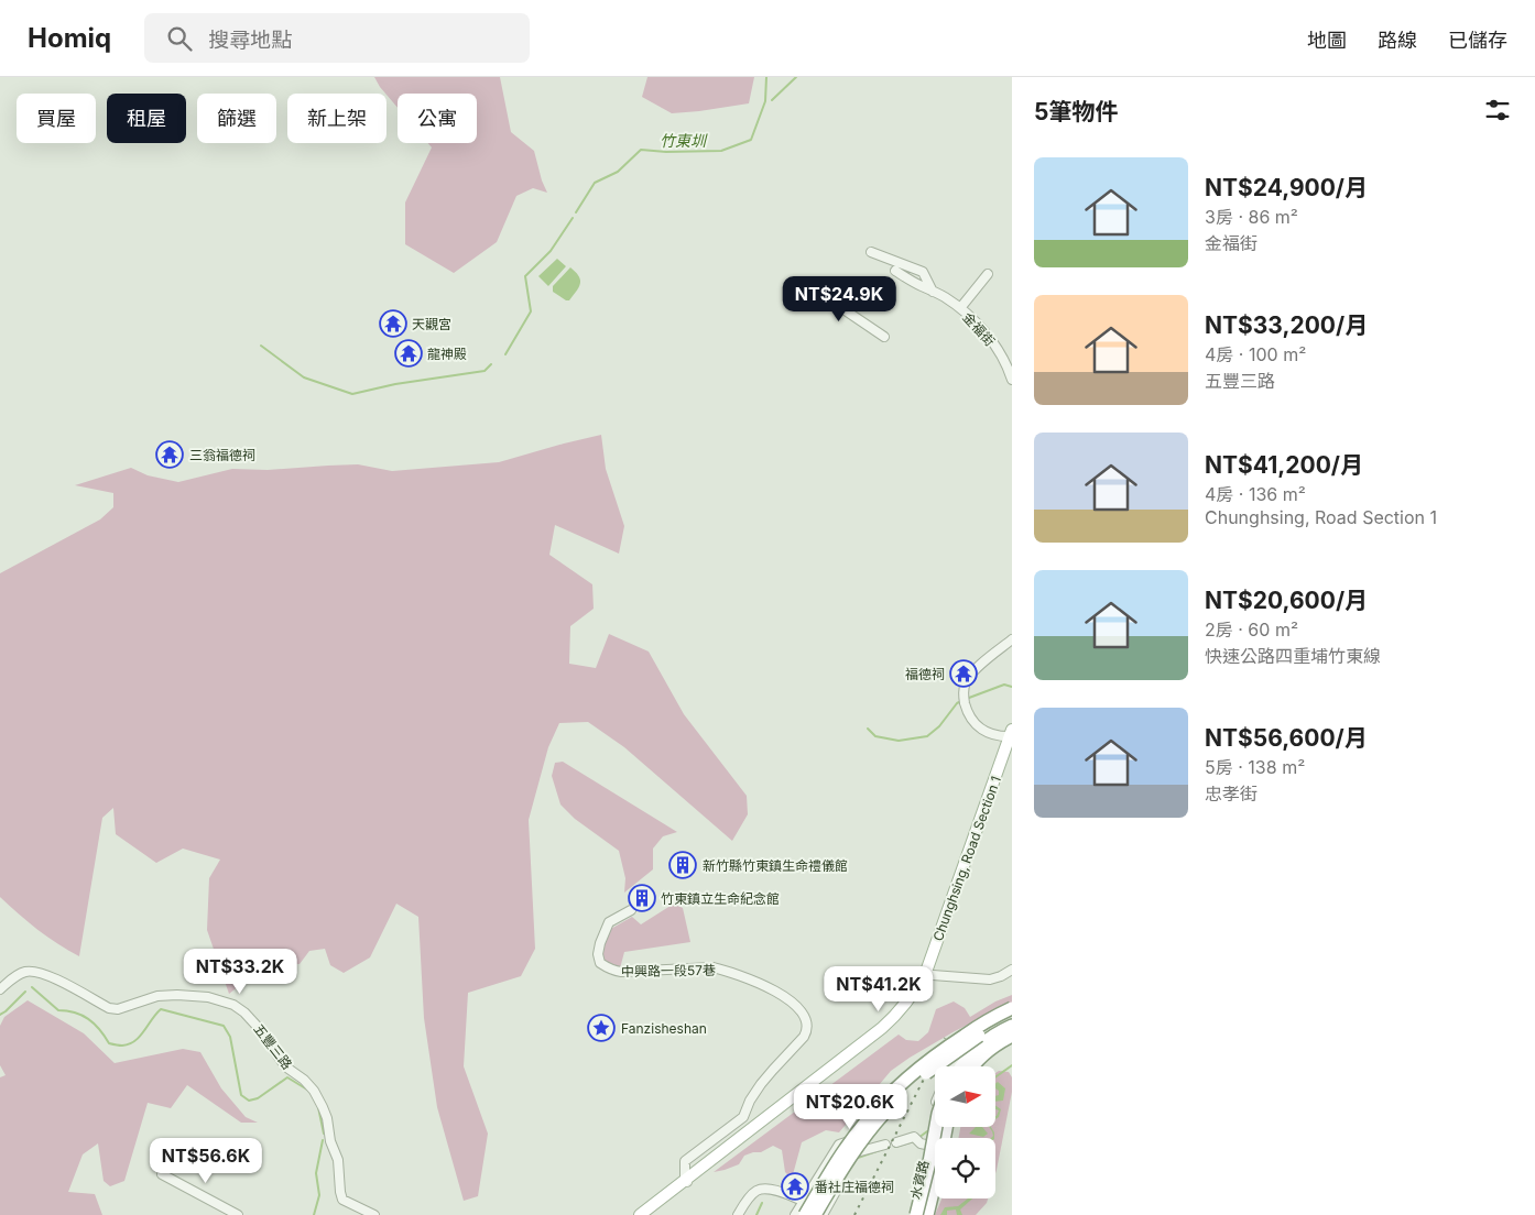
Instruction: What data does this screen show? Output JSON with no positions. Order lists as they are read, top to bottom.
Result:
{
  "streets": {
    "main road": ["Chunghsing, Road Section 1"],
    "street": [
      "金福街",
      "中興路一段57巷",
      "五豐三路",
      "水資路"
    ]
  },
  "crossings": [
    ["Chunghsing, Road Section 1", "中興路一段57巷"]
  ],
  "water": ["竹東圳"],
  "places": {
    "temple": [
      "天觀宮",
      "龍神殿",
      "三翁福德祠",
      "福德祠",
      "番社庄福德祠"
    ],
    "building": ["新竹縣竹東鎮生命禮儀館", "竹東鎮立生命紀念館"],
    "place": ["Fanzisheshan"]
  },
  "north": "right",
  "page": {
    "header": "Homiq",
    "search": "搜尋地點",
    "nav": ["地圖", "路線", "已儲存"],
    "heading": "5筆物件",
    "chip": [
      "買屋",
      "租屋",
      "篩選",
      "新上架",
      "公寓"
    ],
    "list": [
      {
        "name": "NT$24,900/月",
        "note": "3房 · 86 m² · 金福街"
      },
      {
        "name": "NT$33,200/月",
        "note": "4房 · 100 m² · 五豐三路"
      },
      {
        "name": "NT$41,200/月",
        "note": "4房 · 136 m² · Chunghsing, Road Section 1"
      },
      {
        "name": "NT$20,600/月",
        "note": "2房 · 60 m² · 快速公路四重埔竹東線"
      },
      {
        "name": "NT$56,600/月",
        "note": "5房 · 138 m² · 忠孝街"
      }
    ],
    "price": [
      "NT$24.9K",
      "NT$33.2K",
      "NT$41.2K",
      "NT$20.6K",
      "NT$56.6K"
    ]
  }
}
